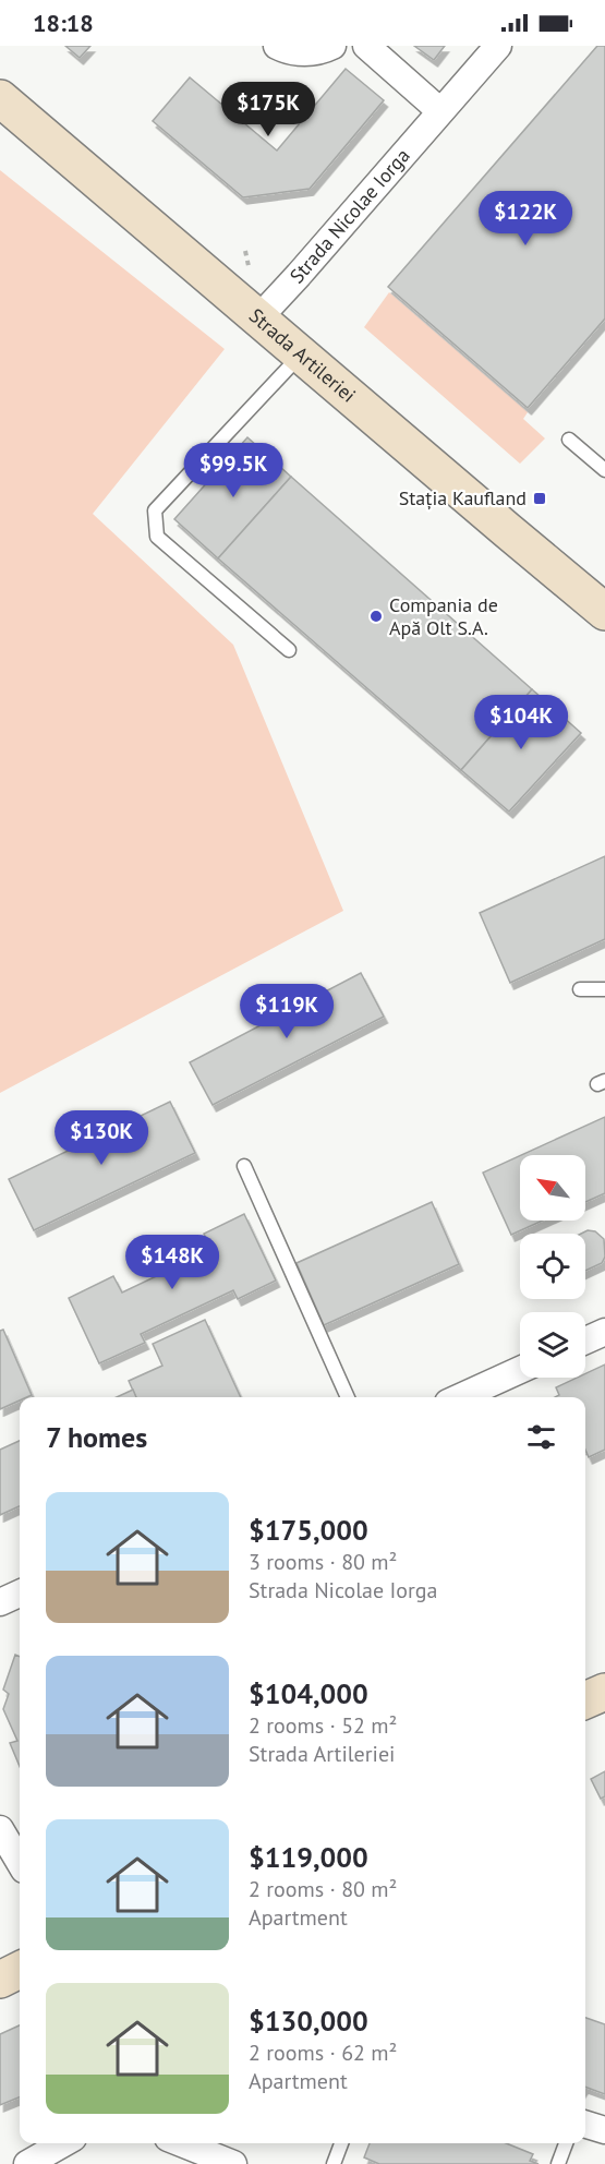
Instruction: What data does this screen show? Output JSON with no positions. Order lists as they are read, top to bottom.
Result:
{
  "streets": {
    "main road": ["Strada Artileriei"],
    "street": ["Strada Nicolae Iorga"]
  },
  "crossings": [
    ["Strada Nicolae Iorga", "Strada Artileriei"]
  ],
  "places": {
    "transit": ["Stația Kaufland"],
    "other": ["Compania de Apă Olt S.A."]
  },
  "north": "top left",
  "page": {
    "status": "18:18",
    "price": [
      "$175K",
      "$122K",
      "$99.5K",
      "$104K",
      "$119K",
      "$130K",
      "$148K"
    ],
    "heading": "7 homes",
    "list": [
      {
        "name": "$175,000",
        "note": "3 rooms · 80 m² · Strada Nicolae Iorga"
      },
      {
        "name": "$104,000",
        "note": "2 rooms · 52 m² · Strada Artileriei"
      },
      {
        "name": "$119,000",
        "note": "2 rooms · 80 m² · Apartment"
      },
      {
        "name": "$130,000",
        "note": "2 rooms · 62 m² · Apartment"
      }
    ]
  }
}
